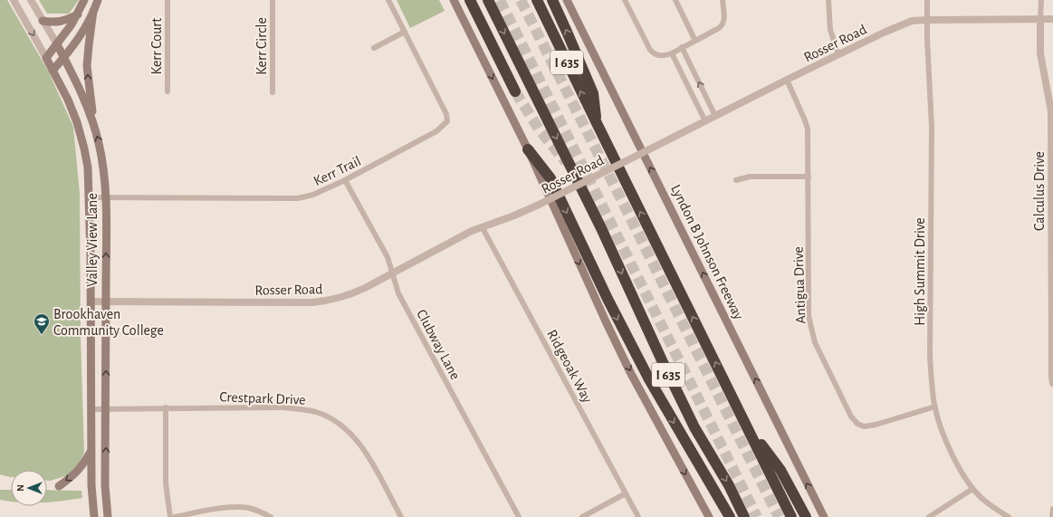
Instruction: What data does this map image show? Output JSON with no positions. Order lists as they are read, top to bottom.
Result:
{
  "streets": {
    "highway": ["I 635"],
    "main road": ["Valley View Lane", "Lyndon B Johnson Freeway"],
    "street": [
      "Rosser Road",
      "Kerr Court",
      "Kerr Circle",
      "Kerr Trail",
      "Calculus Drive",
      "High Summit Drive",
      "Antigua Drive",
      "Clubway Lane",
      "Ridgeoak Way",
      "Crestpark Drive"
    ]
  },
  "crossings": [
    ["Rosser Road", "Calculus Drive"],
    ["Rosser Road", "Valley View Lane"],
    ["Rosser Road", "High Summit Drive"],
    ["Rosser Road", "Antigua Drive"],
    ["Rosser Road", "Clubway Lane"],
    ["Rosser Road", "Ridgeoak Way"],
    ["Kerr Trail", "Valley View Lane"],
    ["Kerr Trail", "Clubway Lane"],
    ["Valley View Lane", "Crestpark Drive"],
    ["High Summit Drive", "Antigua Drive"]
  ],
  "one_way": ["Lyndon B Johnson Freeway"],
  "places": {
    "school or university": ["Brookhaven Community College"]
  },
  "north": "left"
}
